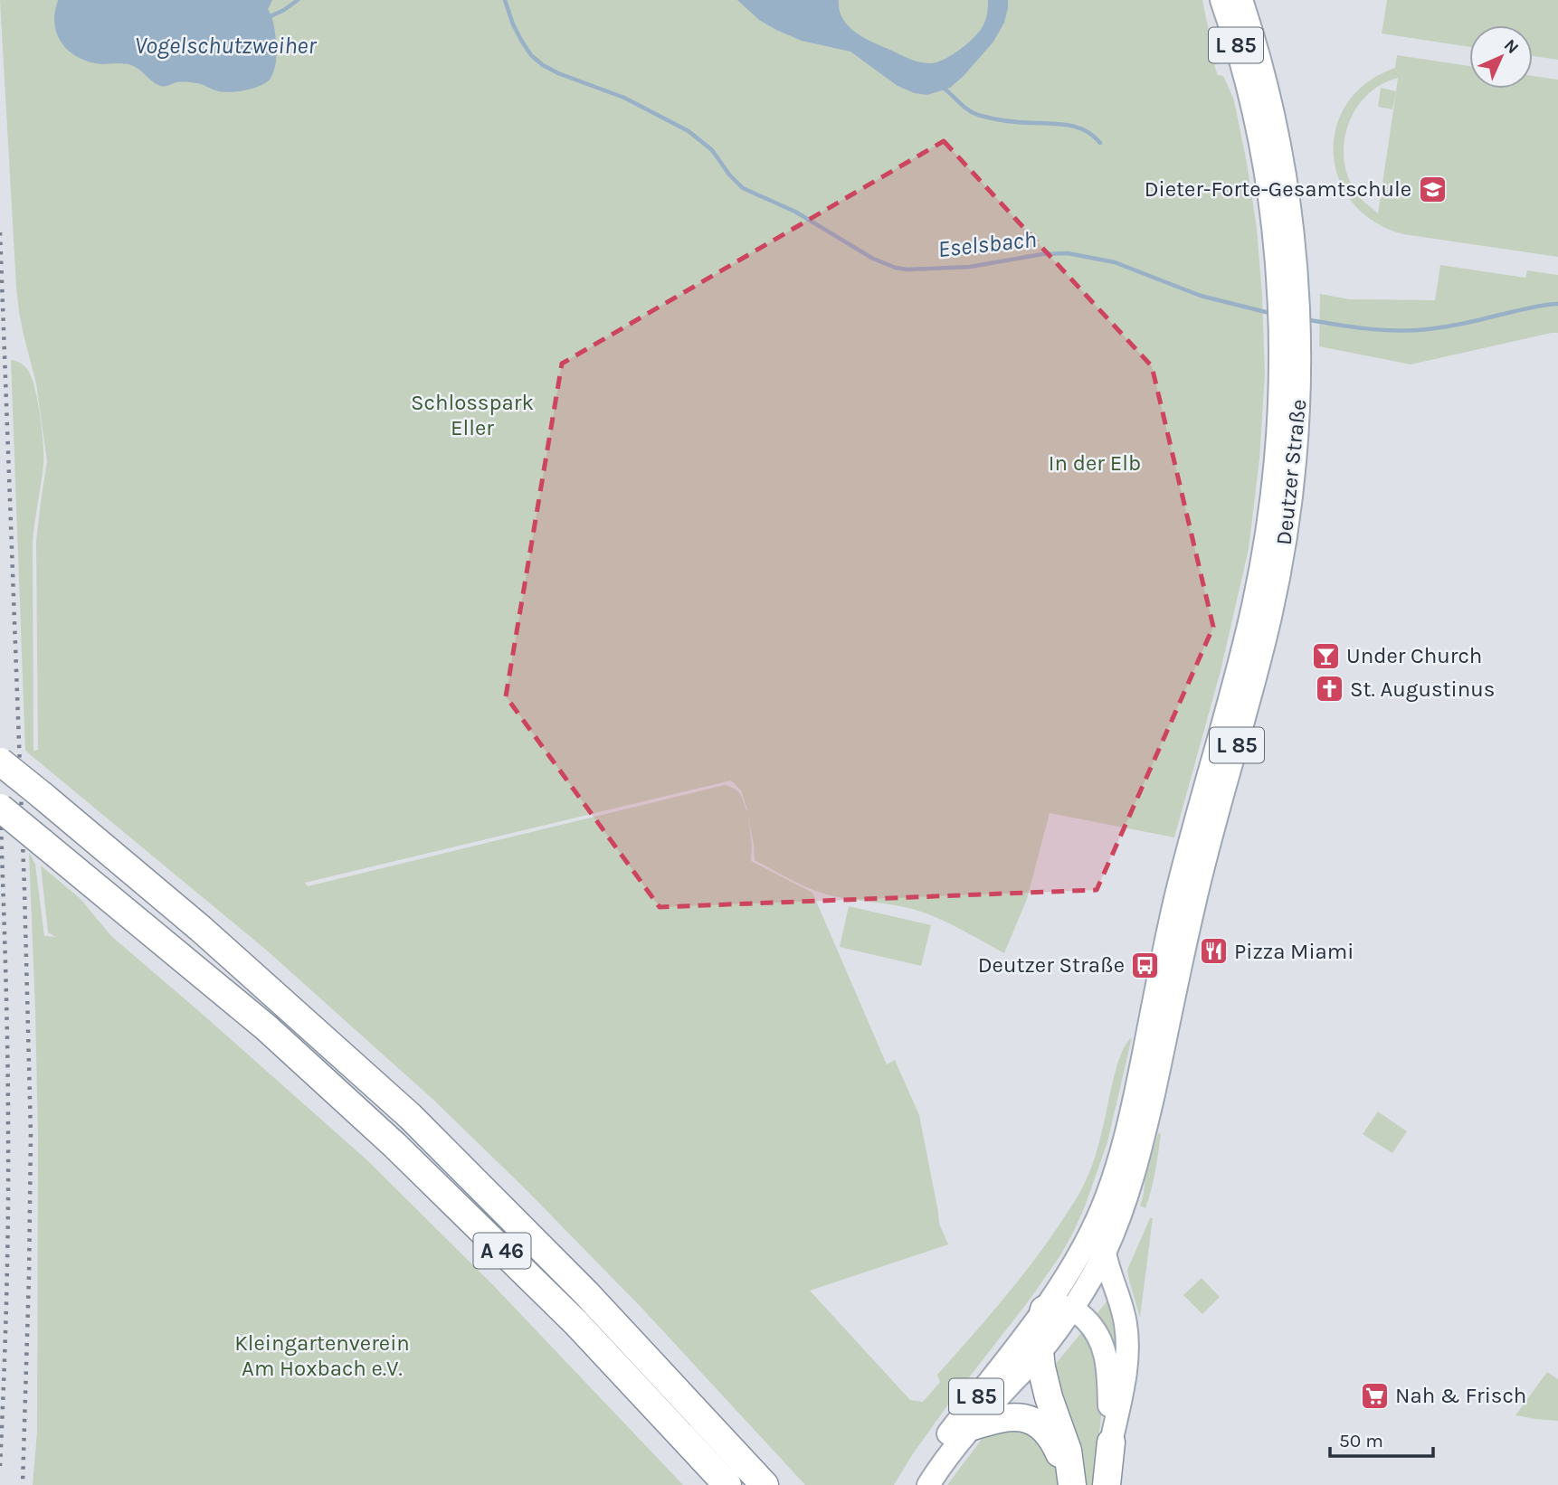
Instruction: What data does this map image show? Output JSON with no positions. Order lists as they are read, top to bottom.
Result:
{
  "streets": {
    "highway": ["A 46"],
    "main road": ["L 85", "Deutzer Straße"]
  },
  "crossings": [
    ["L 85", "Deutzer Straße"]
  ],
  "water": ["Vogelschutzweiher", "Eselsbach"],
  "parks": ["Schlosspark Eller", "In der Elb", "Kleingartenverein Am Hoxbach e.V."],
  "places": {
    "school or university": ["Dieter-Forte-Gesamtschule"],
    "bar": ["Under Church"],
    "church": ["St. Augustinus"],
    "restaurant": ["Pizza Miami"],
    "bus stop": ["Deutzer Straße"],
    "supermarket": ["Nah & Frisch"]
  },
  "scale_bar": "50 m",
  "north": "top right"
}
